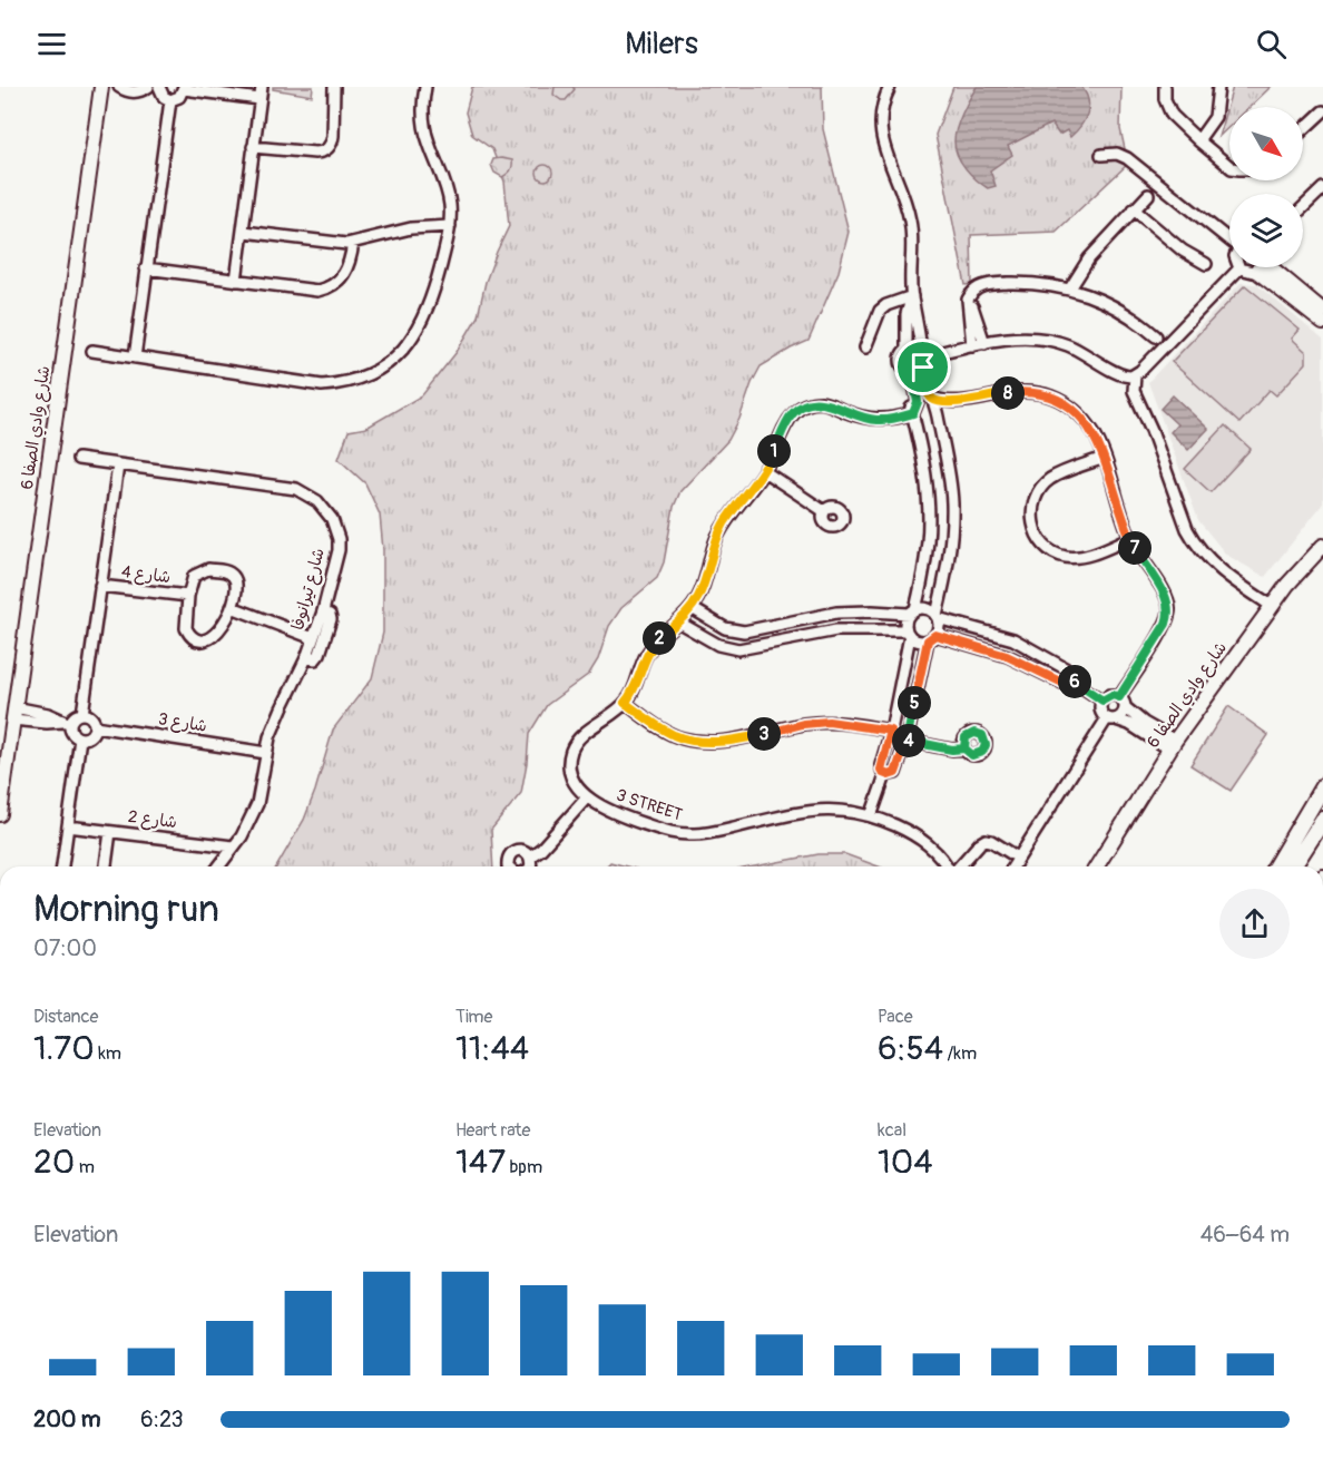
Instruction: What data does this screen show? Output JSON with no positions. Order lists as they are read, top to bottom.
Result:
{
  "streets": {
    "main road": ["شارع وادي الصفا 6"],
    "street": [
      "شارع 4",
      "شارع تيرانوفا",
      "شارع 3",
      "3 STREET",
      "شارع 2"
    ]
  },
  "crossings": [
    ["شارع تيرانوفا", "شارع 3"],
    ["شارع تيرانوفا", "شارع 2"]
  ],
  "north": "bottom right",
  "page": {
    "header": "Milers",
    "pins": [
      "8",
      "1",
      "7",
      "2",
      "6",
      "5",
      "3",
      "4"
    ],
    "heading": ["Morning run", "07:00"],
    "stats": [
      ["Distance", "1.70 km"],
      ["Time", "11:44"],
      ["Pace", "6:54 /km"],
      ["Elevation", "20 m"],
      ["Heart rate", "147 bpm"],
      ["kcal", "104"]
    ],
    "chart": ["Elevation", "46–64 m"],
    "list": [
      {
        "name": "200 m",
        "note": "6:23"
      }
    ]
  }
}
